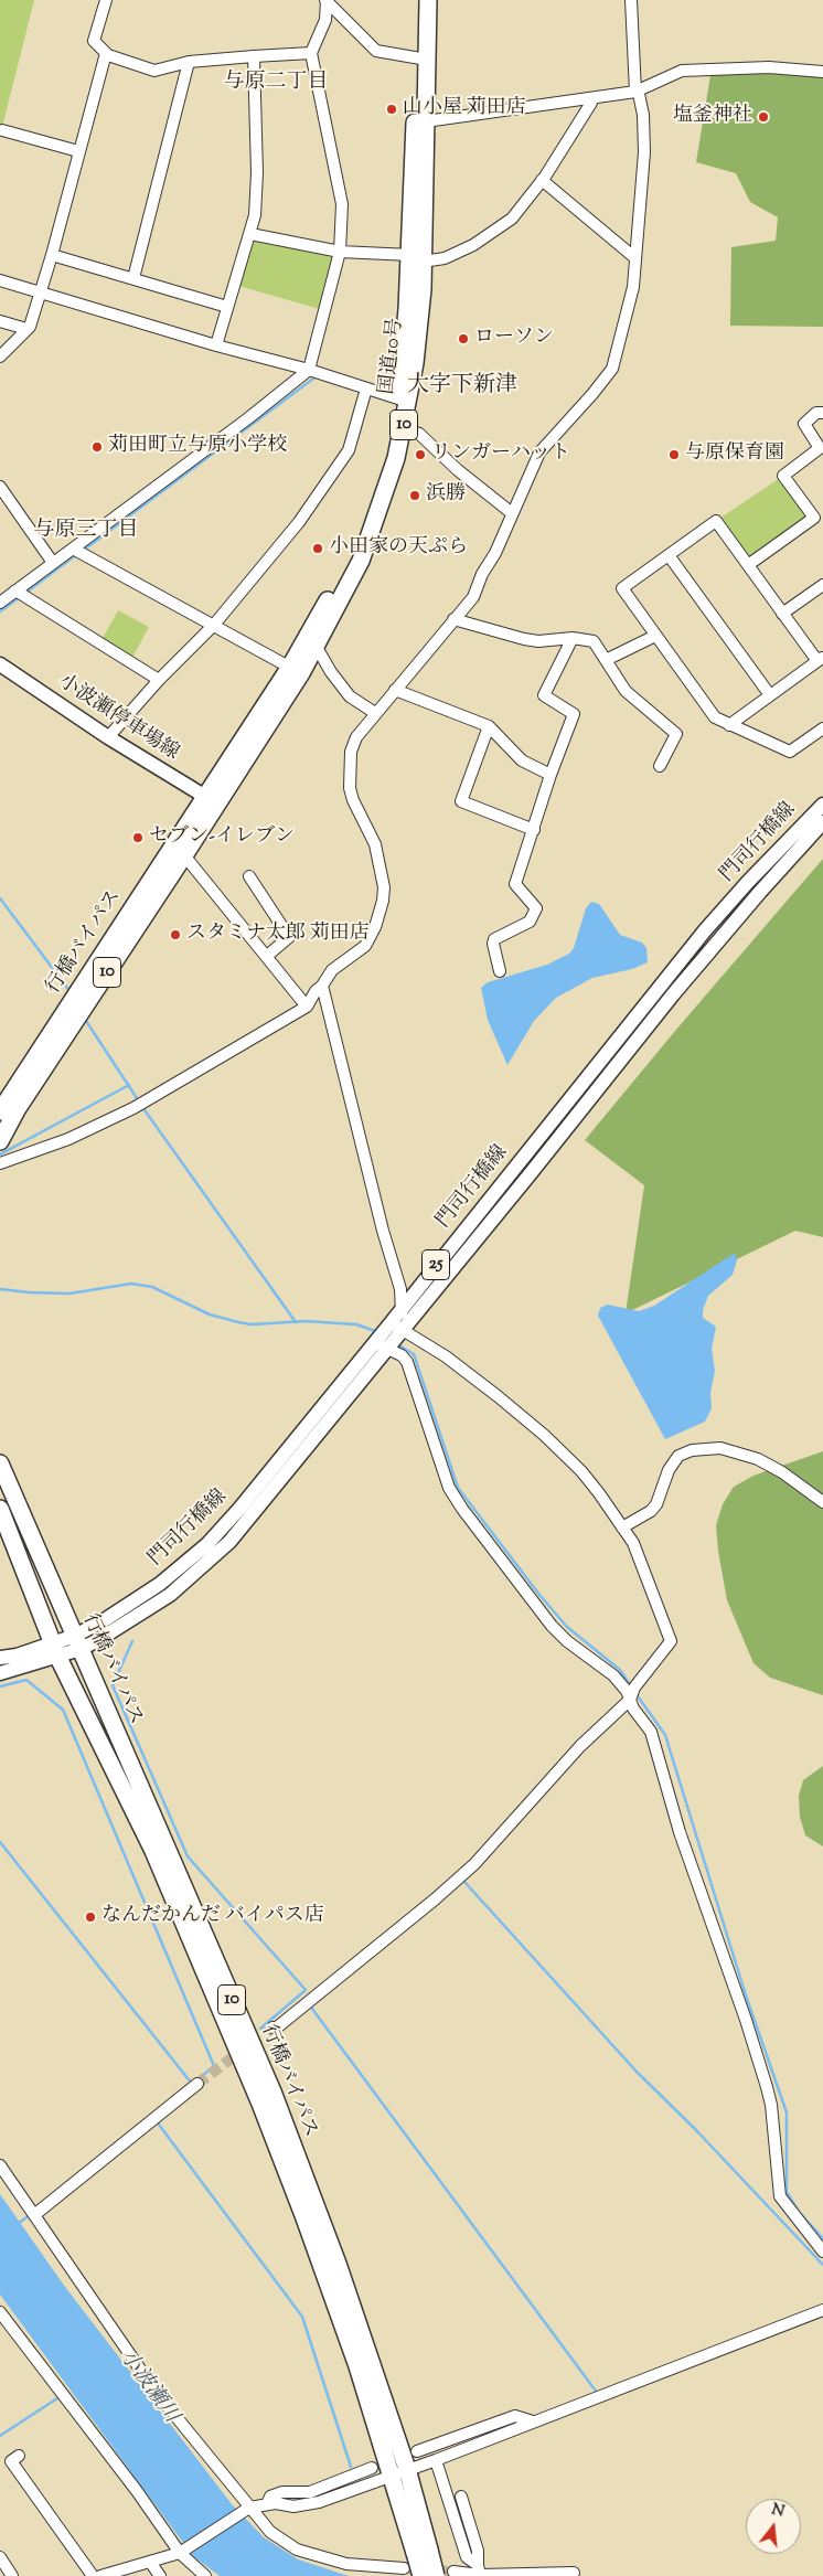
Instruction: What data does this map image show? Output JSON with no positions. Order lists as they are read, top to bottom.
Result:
{
  "streets": {
    "highway": ["国道10号", "10", "行橋バイパス"],
    "main road": ["小波瀬停車場線", "門司行橋線", "25"]
  },
  "crossings": [
    ["国道10号", "小波瀬停車場線"],
    ["国道10号", "行橋バイパス"],
    ["小波瀬停車場線", "行橋バイパス"],
    ["門司行橋線", "行橋バイパス"]
  ],
  "districts": ["与原二丁目", "大字下新津", "与原三丁目"],
  "water": ["小波瀬川"],
  "places": [
    "山小屋 苅田店",
    "塩釜神社",
    "ローソン",
    "苅田町立与原小学校",
    "リンガーハット",
    "与原保育園",
    "浜勝",
    "小田家の天ぷら",
    "セブン-イレブン",
    "スタミナ太郎 苅田店",
    "なんだかんだ バイパス店"
  ],
  "north": "top"
}
